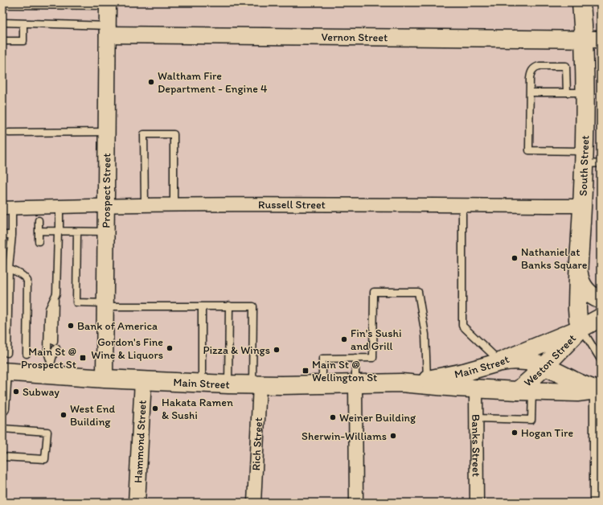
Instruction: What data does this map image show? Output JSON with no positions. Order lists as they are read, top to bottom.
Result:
{
  "streets": {
    "main road": ["South Street", "Weston Street", "Main Street"],
    "street": [
      "Vernon Street",
      "Prospect Street",
      "Russell Street",
      "Hammond Street",
      "Rich Street",
      "Banks Street"
    ]
  },
  "crossings": [
    ["Vernon Street", "South Street"],
    ["Vernon Street", "Prospect Street"],
    ["South Street", "Russell Street"],
    ["South Street", "Weston Street"],
    ["Prospect Street", "Russell Street"],
    ["Prospect Street", "Main Street"],
    ["Weston Street", "Main Street"],
    ["Main Street", "Hammond Street"],
    ["Main Street", "Rich Street"],
    ["Main Street", "Banks Street"]
  ],
  "places": {
    "other": [
      "Waltham Fire Department - Engine 4",
      "Nathaniel at Banks Square",
      "Bank of America",
      "Fin's Sushi and Grill",
      "Gordon's Fine Wine & Liquors",
      "Pizza & Wings",
      "Subway",
      "Hakata Ramen & Sushi",
      "West End Building",
      "Weiner Building",
      "Hogan Tire",
      "Sherwin-Williams"
    ],
    "transit": ["Main St @ Prospect St", "Main St @ Wellington St"]
  }
}
